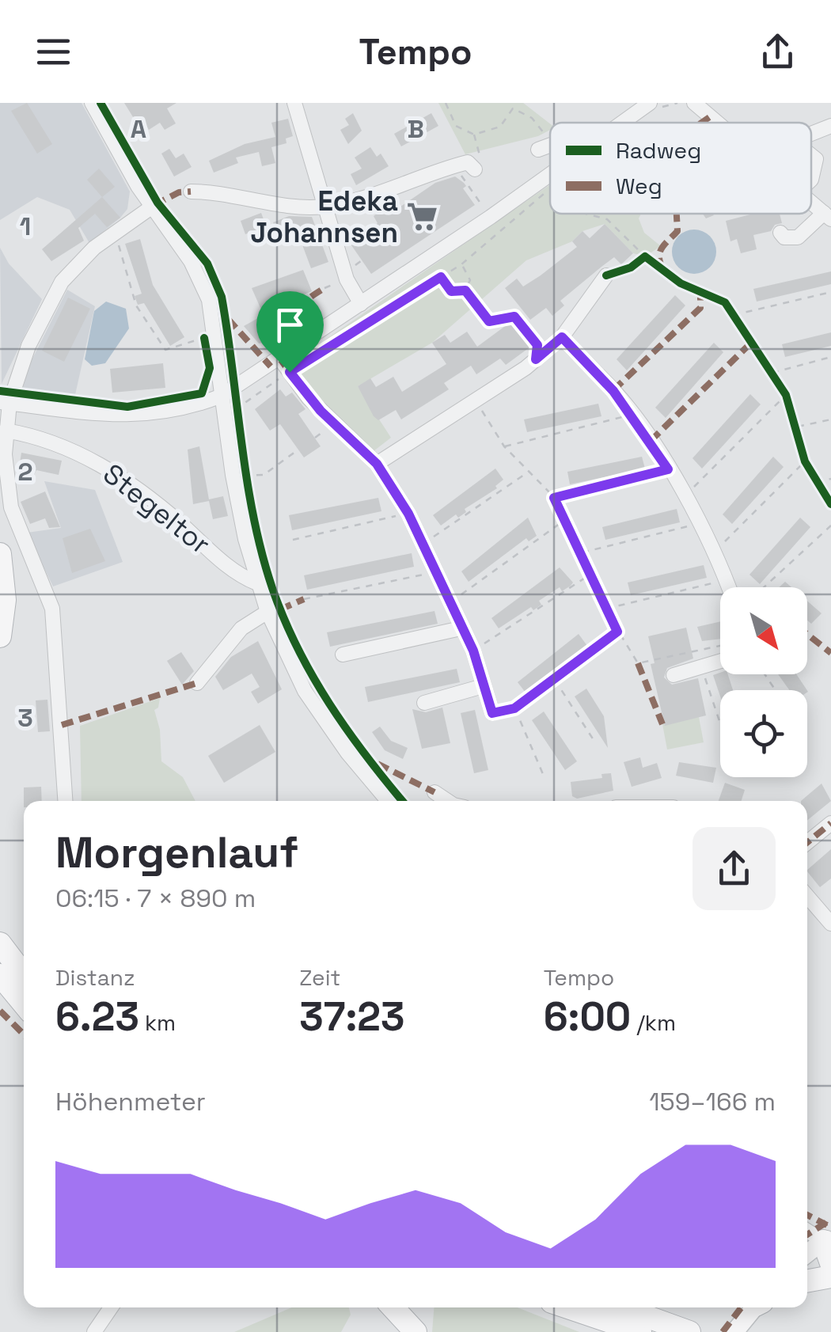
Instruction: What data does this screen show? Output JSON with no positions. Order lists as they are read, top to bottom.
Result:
{
  "streets": {
    "street": ["Stegeltor"]
  },
  "places": {
    "supermarket": ["Edeka Johannsen"]
  },
  "legend": ["Radweg", "Weg"],
  "north": "bottom right",
  "page": {
    "header": "Tempo",
    "heading": ["Morgenlauf", "06:15 · 7 × 890 m"],
    "stats": [
      ["Distanz", "6.23 km"],
      ["Zeit", "37:23"],
      ["Tempo", "6:00 /km"]
    ],
    "chart": ["Höhenmeter", "159–166 m"]
  },
  "grid": {
    "columns": ["A", "B"],
    "rows": ["1", "2", "3"]
  }
}
